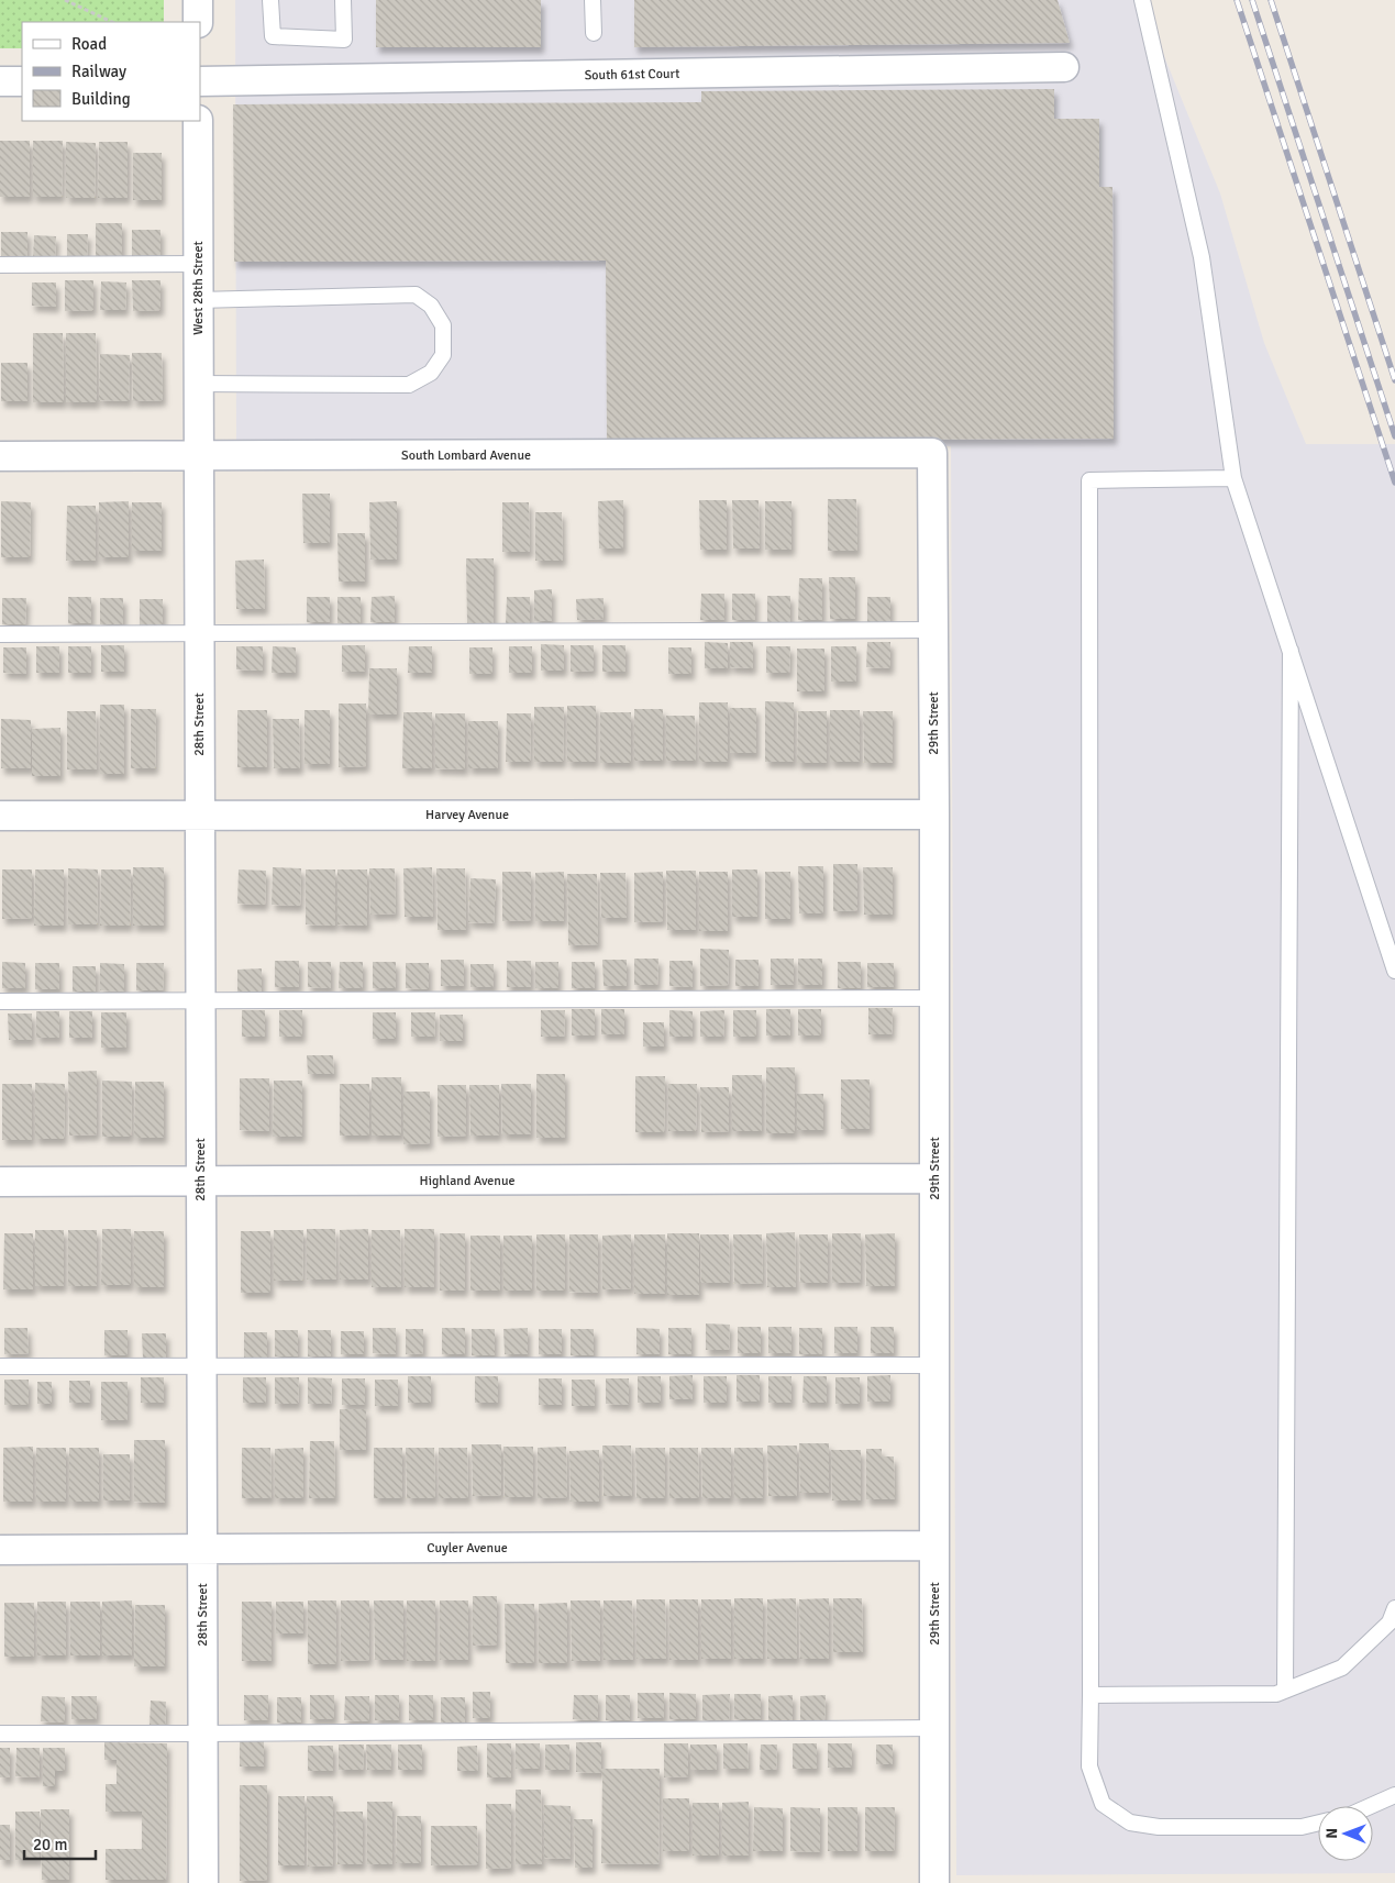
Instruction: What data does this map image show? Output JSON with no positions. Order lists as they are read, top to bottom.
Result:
{
  "streets": {
    "street": [
      "South 61st Court",
      "West 28th Street",
      "South Lombard Avenue",
      "29th Street",
      "28th Street",
      "Harvey Avenue",
      "Highland Avenue",
      "Cuyler Avenue"
    ]
  },
  "crossings": [
    ["West 28th Street", "South Lombard Avenue"],
    ["West 28th Street", "28th Street"],
    ["South Lombard Avenue", "29th Street"],
    ["South Lombard Avenue", "28th Street"],
    ["29th Street", "Harvey Avenue"],
    ["29th Street", "Highland Avenue"],
    ["29th Street", "Cuyler Avenue"],
    ["28th Street", "Harvey Avenue"],
    ["28th Street", "Highland Avenue"],
    ["28th Street", "Cuyler Avenue"]
  ],
  "legend": ["Road", "Railway", "Building"],
  "scale_bar": "20 m",
  "north": "left"
}
